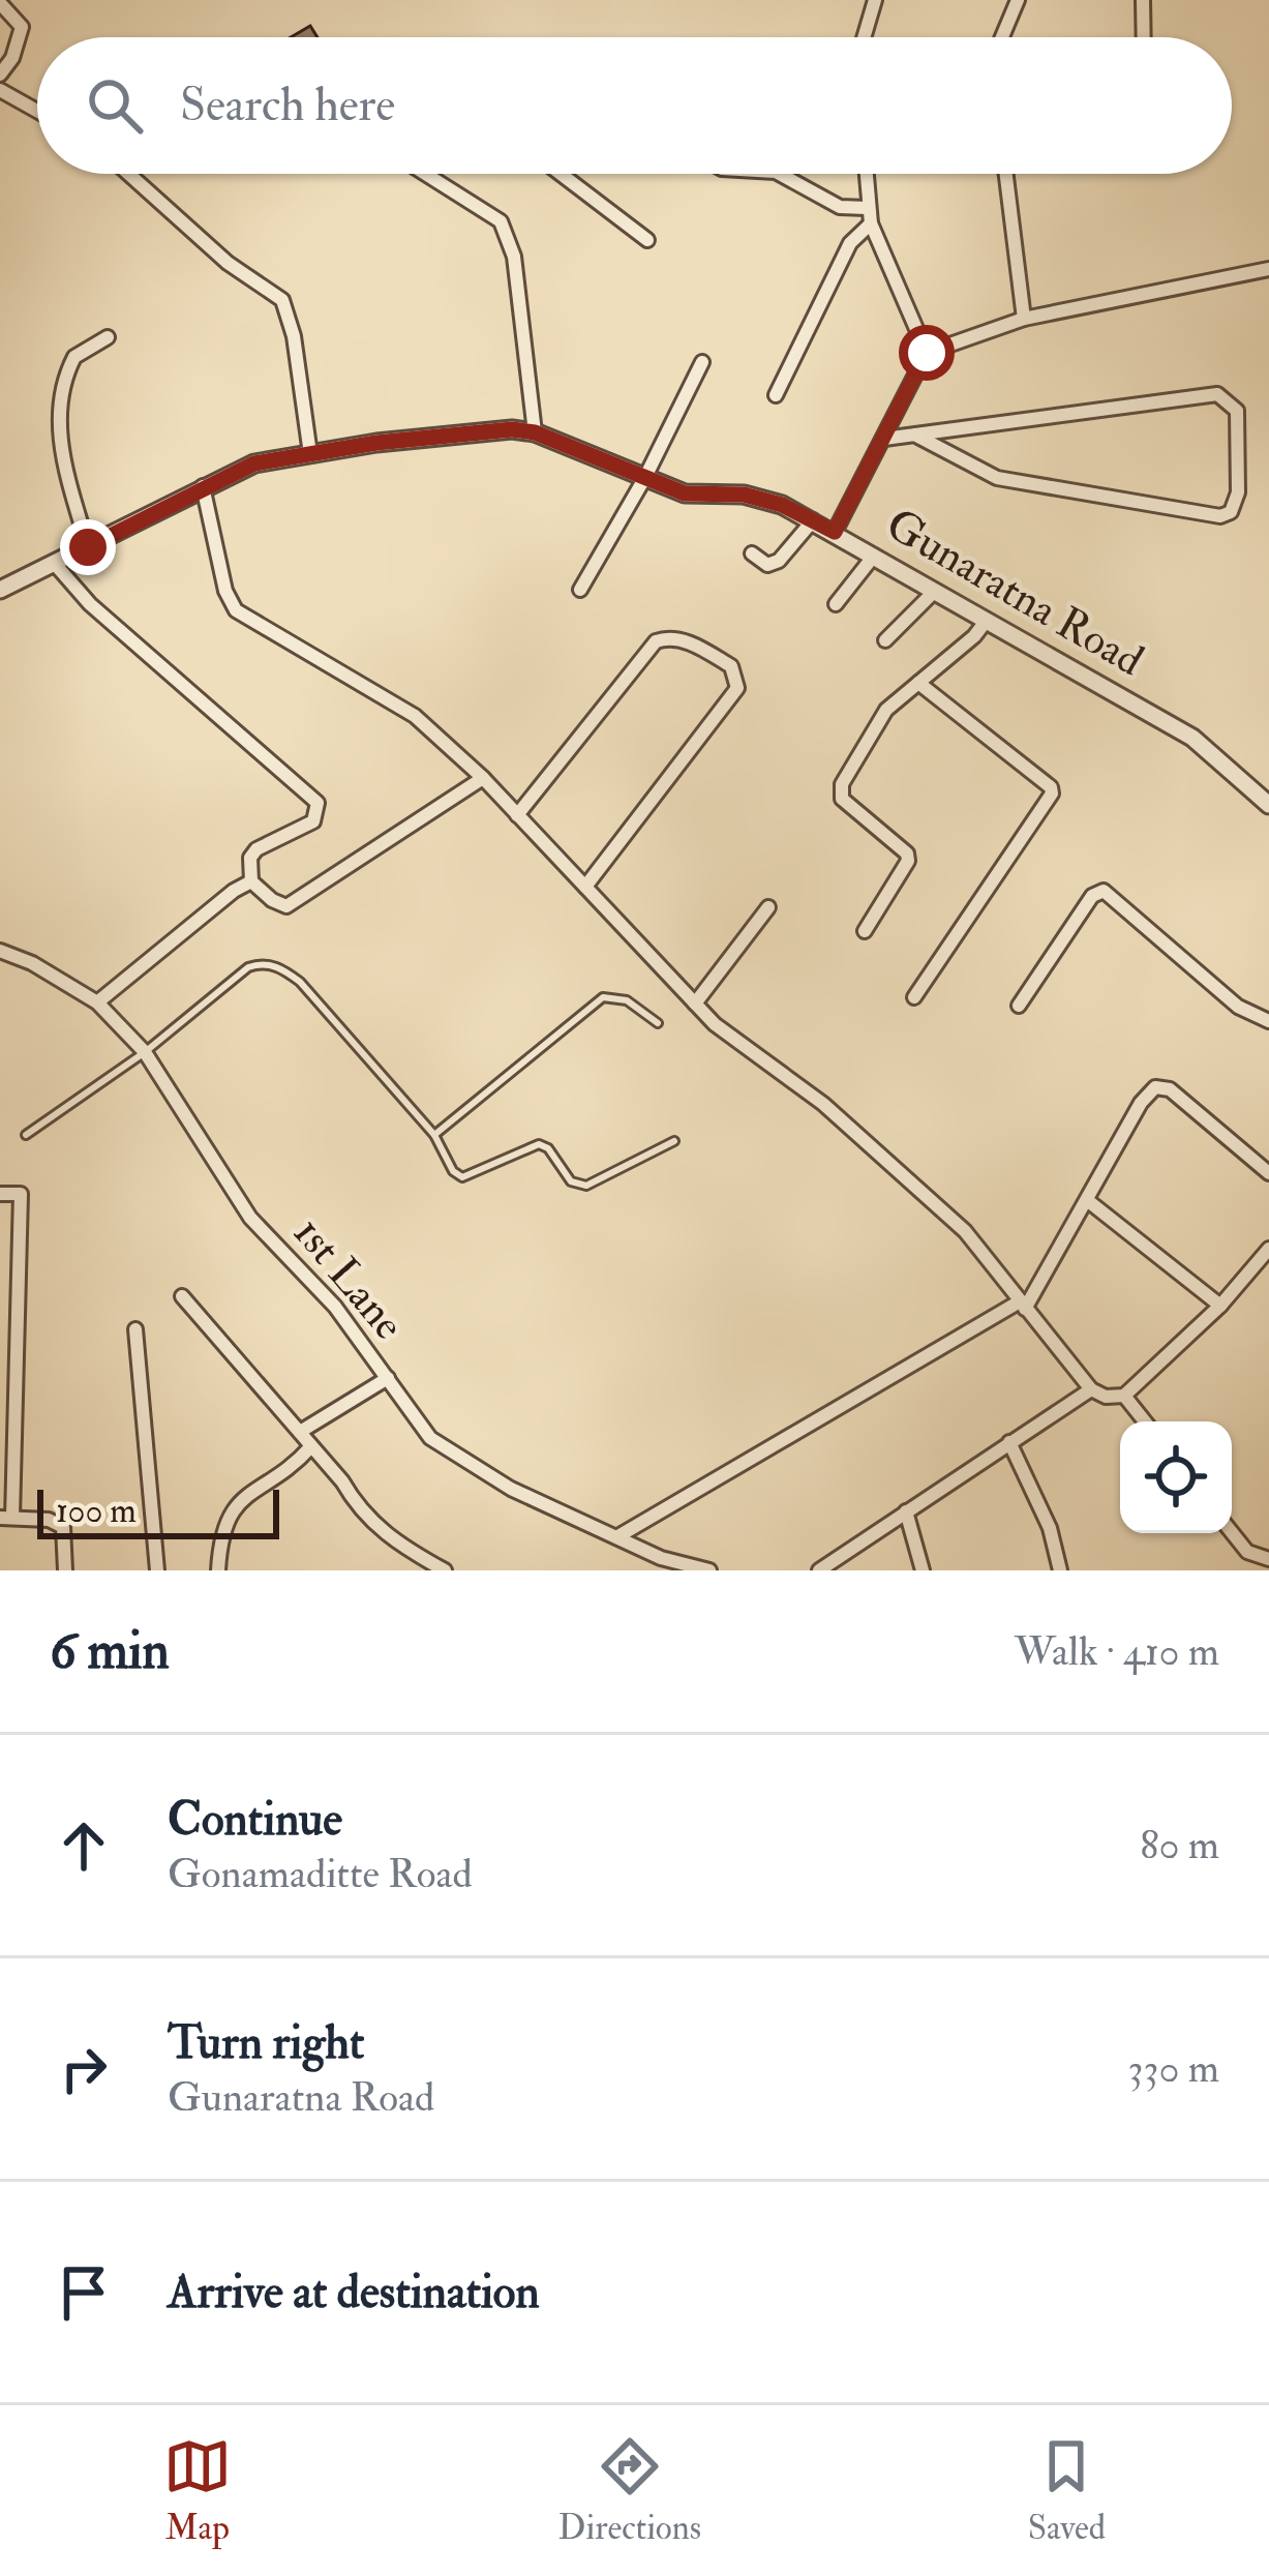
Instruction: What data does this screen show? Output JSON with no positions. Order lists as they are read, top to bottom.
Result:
{
  "streets": {
    "street": ["Gunaratna Road", "1st Lane"]
  },
  "scale_bar": "100 m",
  "page": {
    "search": "Search here",
    "scale": "100 m",
    "heading": ["6 min", "Walk · 410 m"],
    "list": [
      ["Continue", "Gonamaditte Road", "80 m"],
      ["Turn right", "Gunaratna Road", "330 m"],
      "Arrive at destination"
    ],
    "nav": ["Map", "Directions", "Saved"]
  }
}
